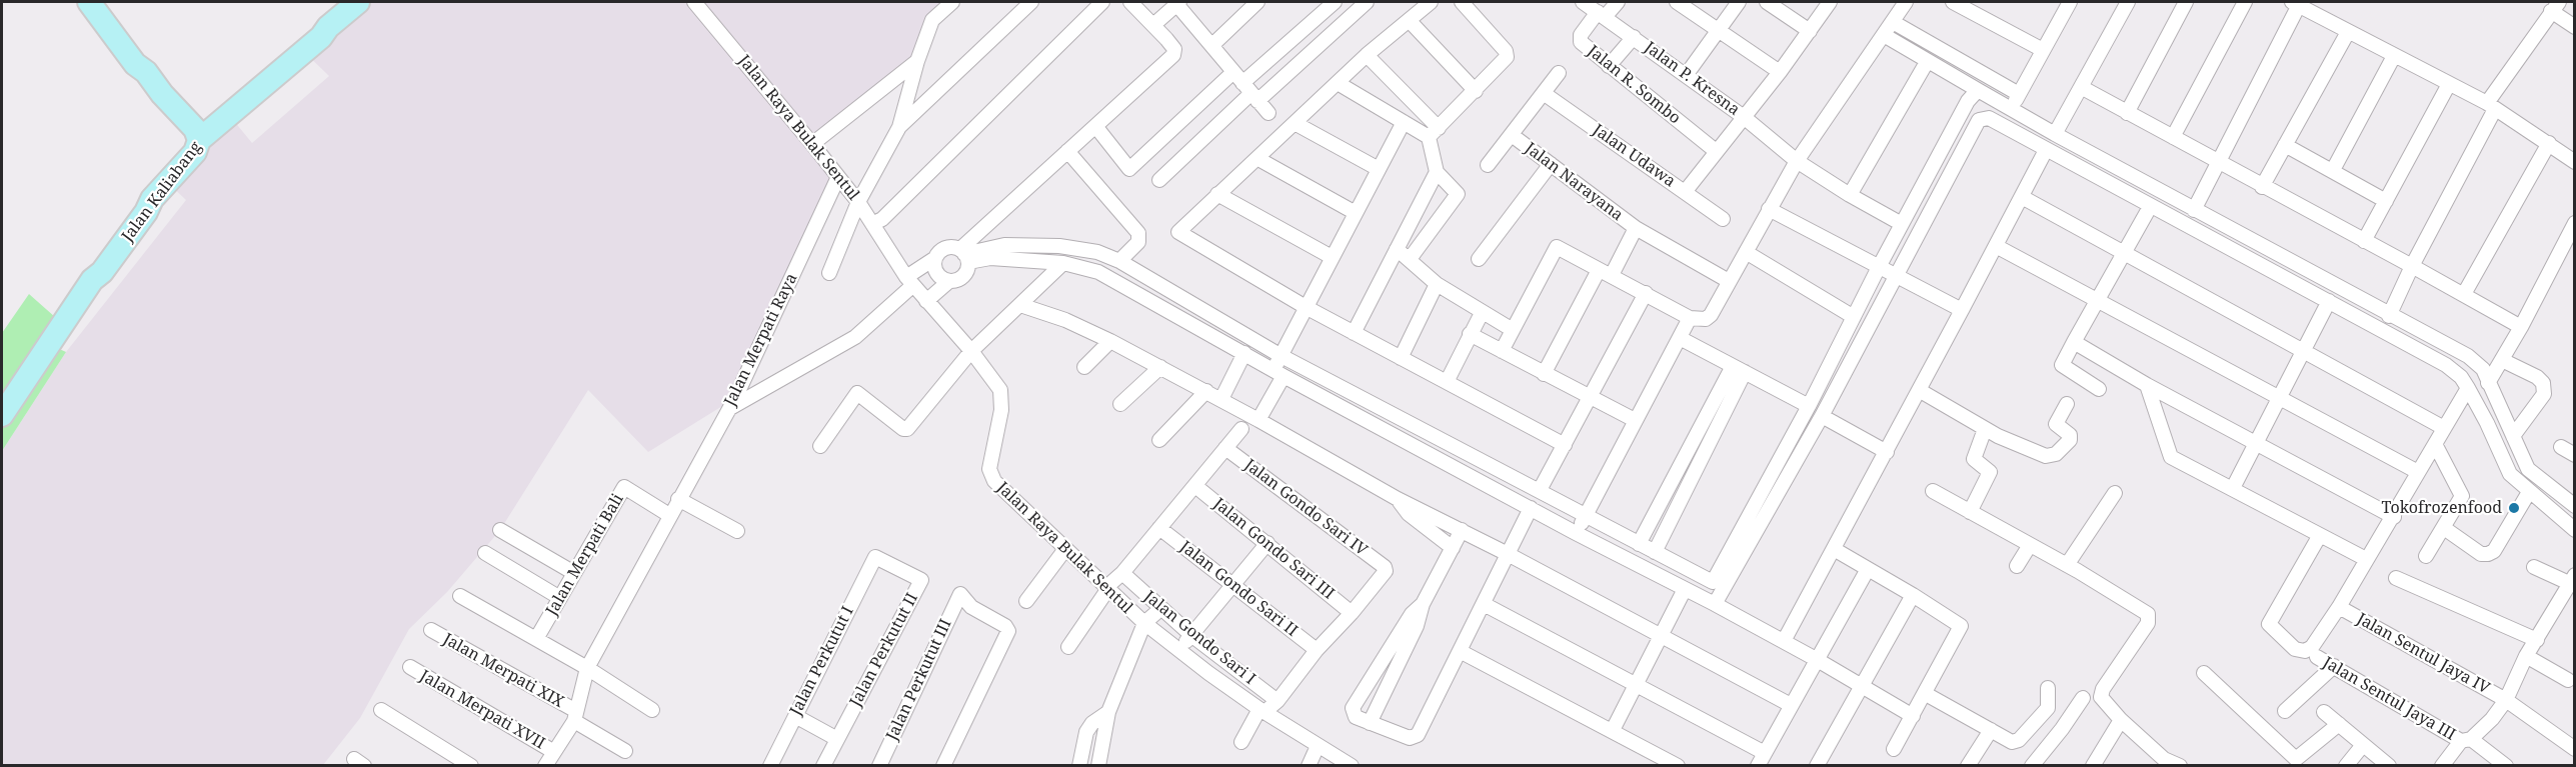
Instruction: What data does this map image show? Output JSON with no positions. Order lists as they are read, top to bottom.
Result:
{
  "streets": {
    "main road": ["Jalan Kaliabang"],
    "street": [
      "Jalan P. Kresna",
      "Jalan R. Sombo",
      "Jalan Raya Bulak Sentul",
      "Jalan Udawa",
      "Jalan Narayana",
      "Jalan Merpati Raya",
      "Jalan Gondo Sari IV",
      "Jalan Gondo Sari III",
      "Jalan Merpati Bali",
      "Jalan Gondo Sari II",
      "Jalan Gondo Sari I",
      "Jalan Perkutut II",
      "Jalan Sentul Jaya IV",
      "Jalan Perkutut I",
      "Jalan Merpati XIX",
      "Jalan Perkutut III",
      "Jalan Sentul Jaya III",
      "Jalan Merpati XVII"
    ]
  },
  "crossings": [
    ["Jalan P. Kresna", "Jalan R. Sombo"],
    ["Jalan Raya Bulak Sentul", "Jalan Merpati Raya"],
    ["Jalan Merpati Raya", "Jalan Merpati Bali"],
    ["Jalan Merpati Raya", "Jalan Merpati XIX"],
    ["Jalan Merpati Raya", "Jalan Merpati XVII"],
    ["Jalan Gondo Sari IV", "Jalan Gondo Sari III"],
    ["Jalan Perkutut II", "Jalan Perkutut I"]
  ],
  "places": ["Tokofrozenfood"]
}
